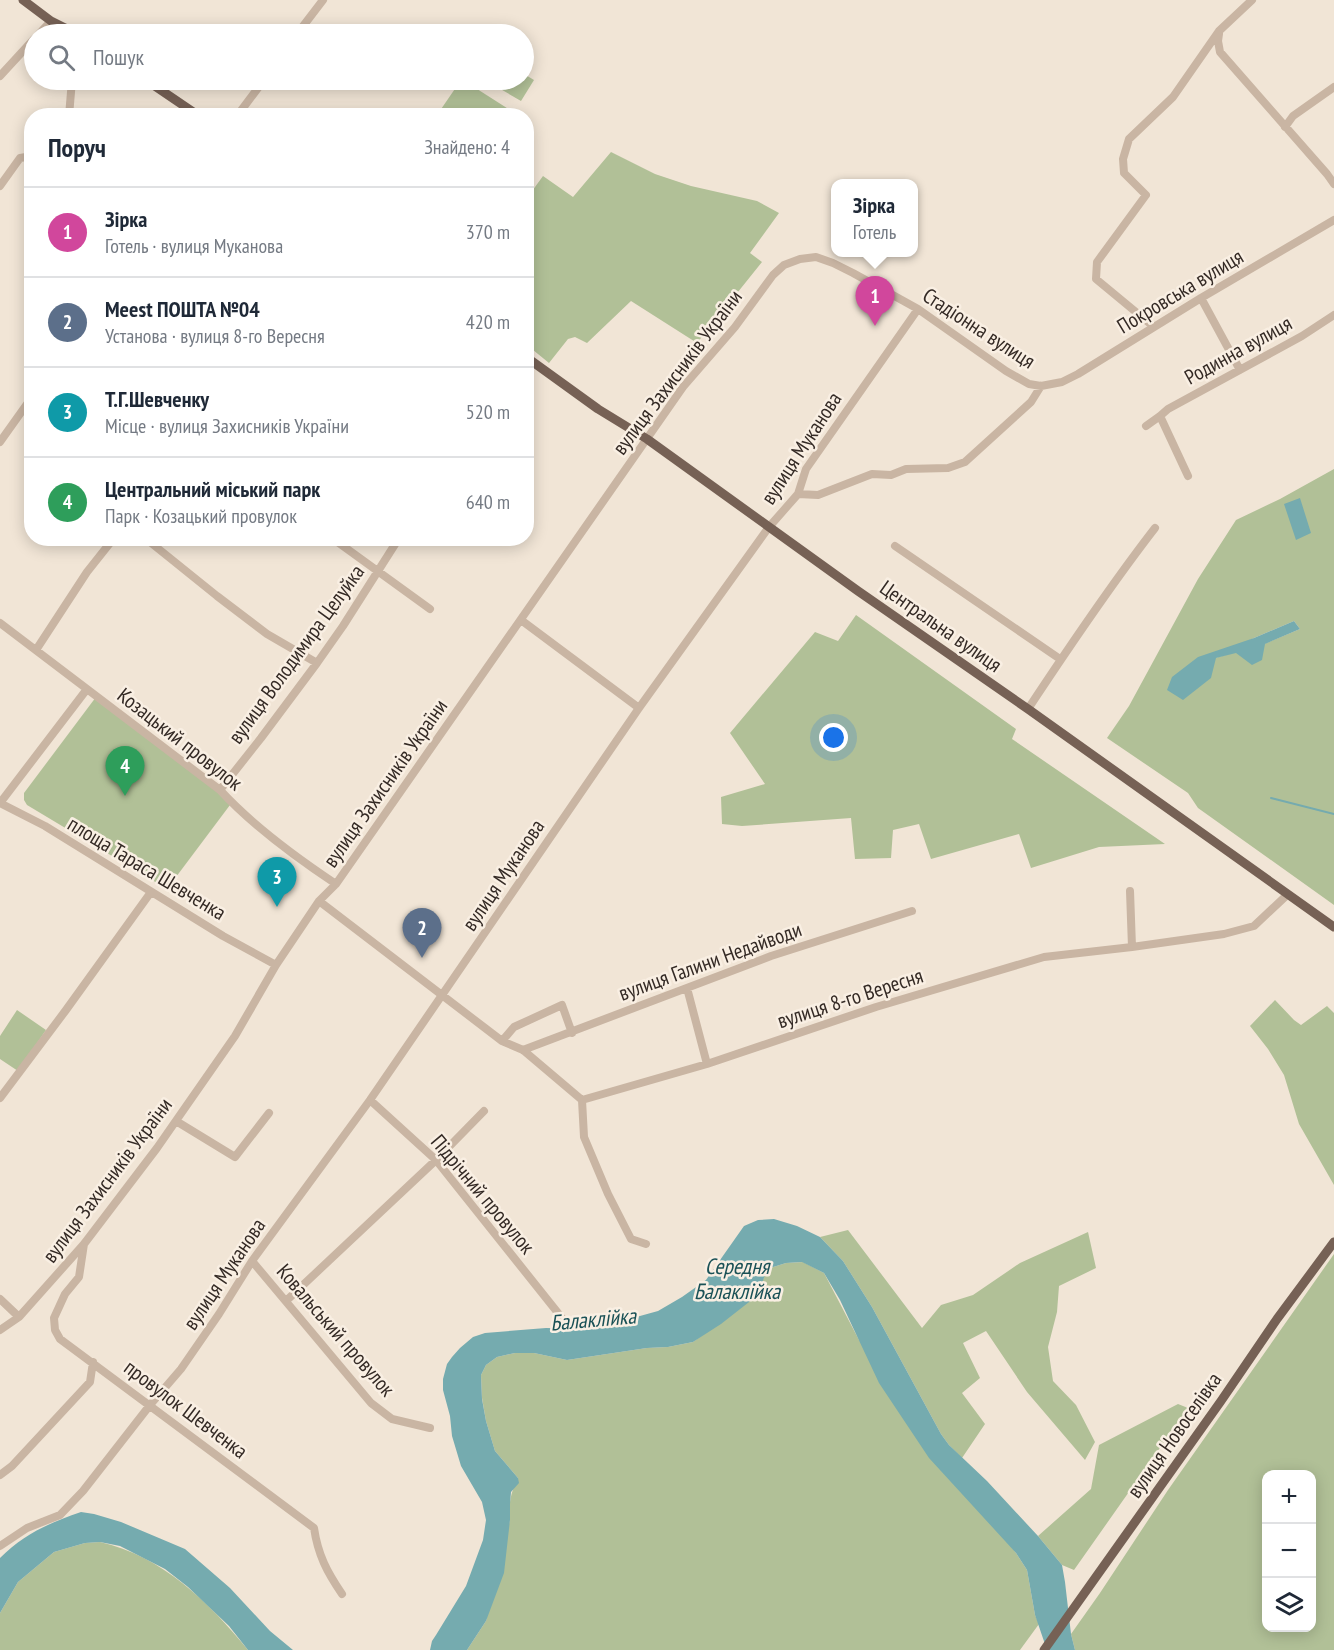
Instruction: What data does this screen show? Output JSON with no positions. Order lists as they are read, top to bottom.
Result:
{
  "streets": {
    "main road": ["Центральна вулиця", "вулиця Новоселівка"],
    "street": [
      "Покровська вулиця",
      "Стадіонна вулиця",
      "Родинна вулиця",
      "вулиця Захисників України",
      "вулиця Муканова",
      "вулиця Володимира Целуйка",
      "Козацький провулок",
      "площа Тараса Шевченка",
      "вулиця Галини Недайводи",
      "вулиця 8-го Вересня",
      "Підрічний провулок",
      "Ковальський провулок",
      "провулок Шевченка"
    ]
  },
  "crossings": [
    ["Покровська вулиця", "Стадіонна вулиця"],
    ["Стадіонна вулиця", "вулиця Захисників України"],
    ["Стадіонна вулиця", "вулиця Муканова"],
    ["вулиця Захисників України", "Центральна вулиця"],
    ["вулиця Захисників України", "Козацький провулок"],
    ["вулиця Захисників України", "площа Тараса Шевченка"],
    ["вулиця Захисників України", "провулок Шевченка"],
    ["вулиця Муканова", "Центральна вулиця"],
    ["вулиця Муканова", "Підрічний провулок"],
    ["вулиця Муканова", "Ковальський провулок"],
    ["вулиця Муканова", "провулок Шевченка"],
    ["Центральна вулиця", "вулиця 8-го Вересня"],
    ["вулиця Володимира Целуйка", "Козацький провулок"],
    ["Козацький провулок", "площа Тараса Шевченка"]
  ],
  "water": ["Середня Балаклійка", "Балаклійка"],
  "page": {
    "search": "Пошук",
    "heading": ["Поруч", "Знайдено: 4"],
    "popup": ["Зірка", "Готель"],
    "list": [
      {
        "mark": "1",
        "name": "Зірка",
        "note": "Готель · вулиця Муканова",
        "value": "370 m"
      },
      {
        "mark": "2",
        "name": "Meest ПОШТА №04",
        "note": "Установа · вулиця 8-го Вересня",
        "value": "420 m"
      },
      {
        "mark": "3",
        "name": "Т.Г.Шевченку",
        "note": "Місце · вулиця Захисників України",
        "value": "520 m"
      },
      {
        "mark": "4",
        "name": "Центральний міський парк",
        "note": "Парк · Козацький провулок",
        "value": "640 m"
      }
    ],
    "pins": [
      "1",
      "4",
      "3",
      "2"
    ],
    "map_buttons": ["+", "−"]
  }
}
